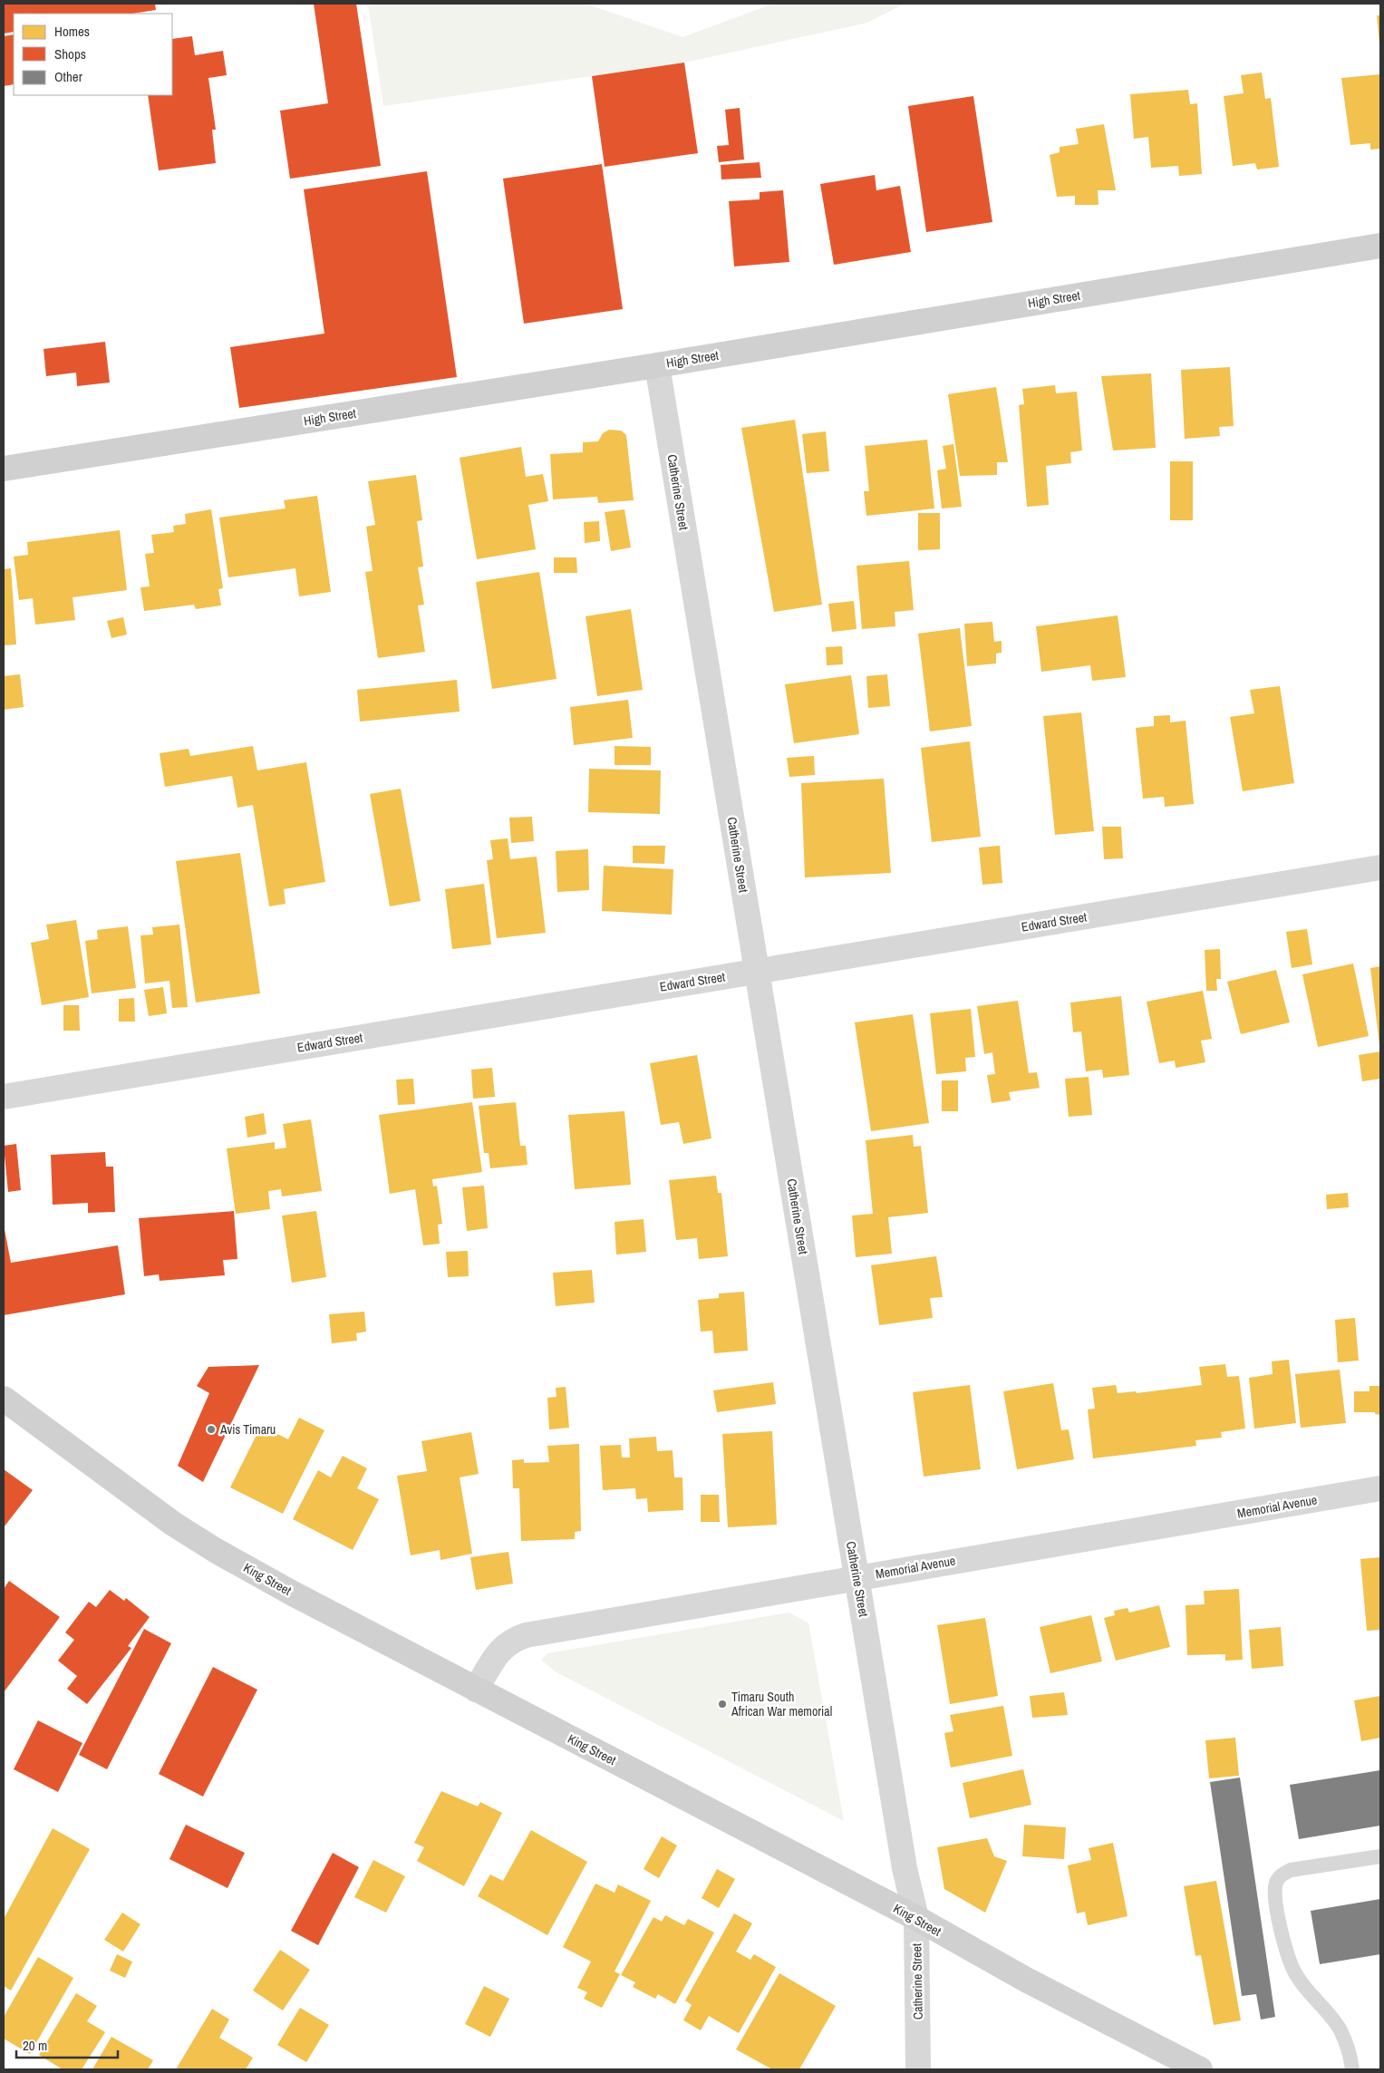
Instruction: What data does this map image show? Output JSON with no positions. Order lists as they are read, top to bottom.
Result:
{
  "streets": {
    "street": [
      "High Street",
      "Catherine Street",
      "Edward Street",
      "Memorial Avenue",
      "King Street"
    ]
  },
  "crossings": [
    ["High Street", "Catherine Street"],
    ["Catherine Street", "Edward Street"],
    ["Catherine Street", "Memorial Avenue"],
    ["Catherine Street", "King Street"],
    ["Memorial Avenue", "King Street"]
  ],
  "places": ["Avis Timaru", "Timaru South African War memorial"],
  "legend": ["Homes", "Shops", "Other"],
  "scale_bar": "20 m"
}
